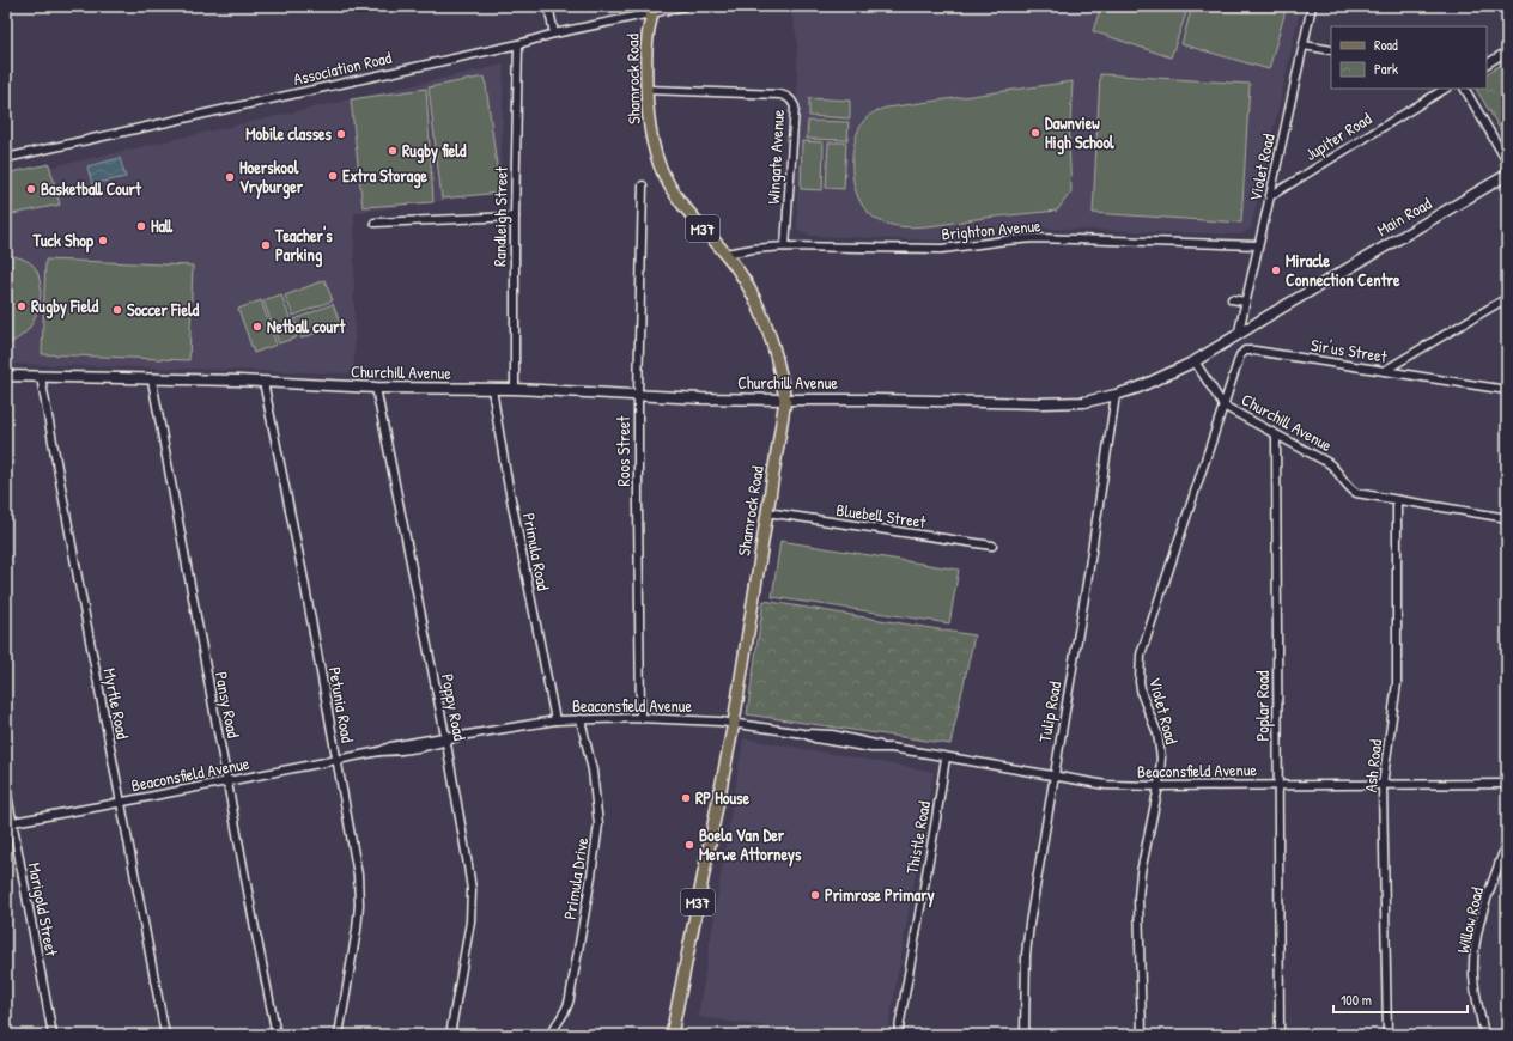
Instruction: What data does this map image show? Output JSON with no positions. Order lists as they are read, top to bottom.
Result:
{
  "streets": {
    "main road": ["Shamrock Road", "M37"],
    "street": [
      "Association Road",
      "Jupiter Road",
      "Wingate Avenue",
      "Violet Road",
      "Randleigh Street",
      "Main Road",
      "Brighton Avenue",
      "Sir'us Street",
      "Churchill Avenue",
      "Roos Street",
      "Bluebell Street",
      "Primula Road",
      "Myrtle Road",
      "Pansy Road",
      "Petunia Road",
      "Beaconsfield Avenue",
      "Poplar Road",
      "Poppy Road",
      "Tulip Road",
      "Ash Road",
      "Thistle Road",
      "Primula Drive",
      "Marigold Street",
      "Willow Road"
    ]
  },
  "crossings": [
    ["Association Road", "Shamrock Road"],
    ["Association Road", "Randleigh Street"],
    ["Shamrock Road", "Wingate Avenue"],
    ["Shamrock Road", "Brighton Avenue"],
    ["Shamrock Road", "Churchill Avenue"],
    ["Shamrock Road", "Bluebell Street"],
    ["Shamrock Road", "Beaconsfield Avenue"],
    ["Jupiter Road", "Violet Road"],
    ["Wingate Avenue", "Brighton Avenue"],
    ["Violet Road", "Main Road"],
    ["Violet Road", "Brighton Avenue"],
    ["Violet Road", "Sir'us Street"],
    ["Violet Road", "Churchill Avenue"],
    ["Violet Road", "Beaconsfield Avenue"],
    ["Randleigh Street", "Churchill Avenue"],
    ["Main Road", "Churchill Avenue"],
    ["Sir'us Street", "Churchill Avenue"],
    ["Churchill Avenue", "Roos Street"],
    ["Churchill Avenue", "Primula Road"],
    ["Churchill Avenue", "Myrtle Road"],
    ["Churchill Avenue", "Pansy Road"],
    ["Churchill Avenue", "Petunia Road"],
    ["Churchill Avenue", "Poplar Road"],
    ["Churchill Avenue", "Poppy Road"],
    ["Churchill Avenue", "Tulip Road"],
    ["Churchill Avenue", "Ash Road"],
    ["Roos Street", "Beaconsfield Avenue"],
    ["Primula Road", "Beaconsfield Avenue"],
    ["Myrtle Road", "Beaconsfield Avenue"],
    ["Pansy Road", "Beaconsfield Avenue"],
    ["Petunia Road", "Beaconsfield Avenue"],
    ["Beaconsfield Avenue", "Poplar Road"],
    ["Beaconsfield Avenue", "Poppy Road"],
    ["Beaconsfield Avenue", "Tulip Road"],
    ["Beaconsfield Avenue", "Ash Road"],
    ["Beaconsfield Avenue", "Thistle Road"],
    ["Beaconsfield Avenue", "Primula Drive"],
    ["Beaconsfield Avenue", "Marigold Street"]
  ],
  "places": [
    "Dawnview High School",
    "Mobile classes",
    "Rugby field",
    "Extra Storage",
    "Hoerskool Vryburger",
    "Basketball Court",
    "Hall",
    "Tuck Shop",
    "Teacher's Parking",
    "Miracle Connection Centre",
    "Rugby Field",
    "Soccer Field",
    "Netball court",
    "RP House",
    "Boela Van Der Merwe Attorneys",
    "Primrose Primary"
  ],
  "legend": ["Road", "Park"],
  "scale_bar": "100 m"
}
